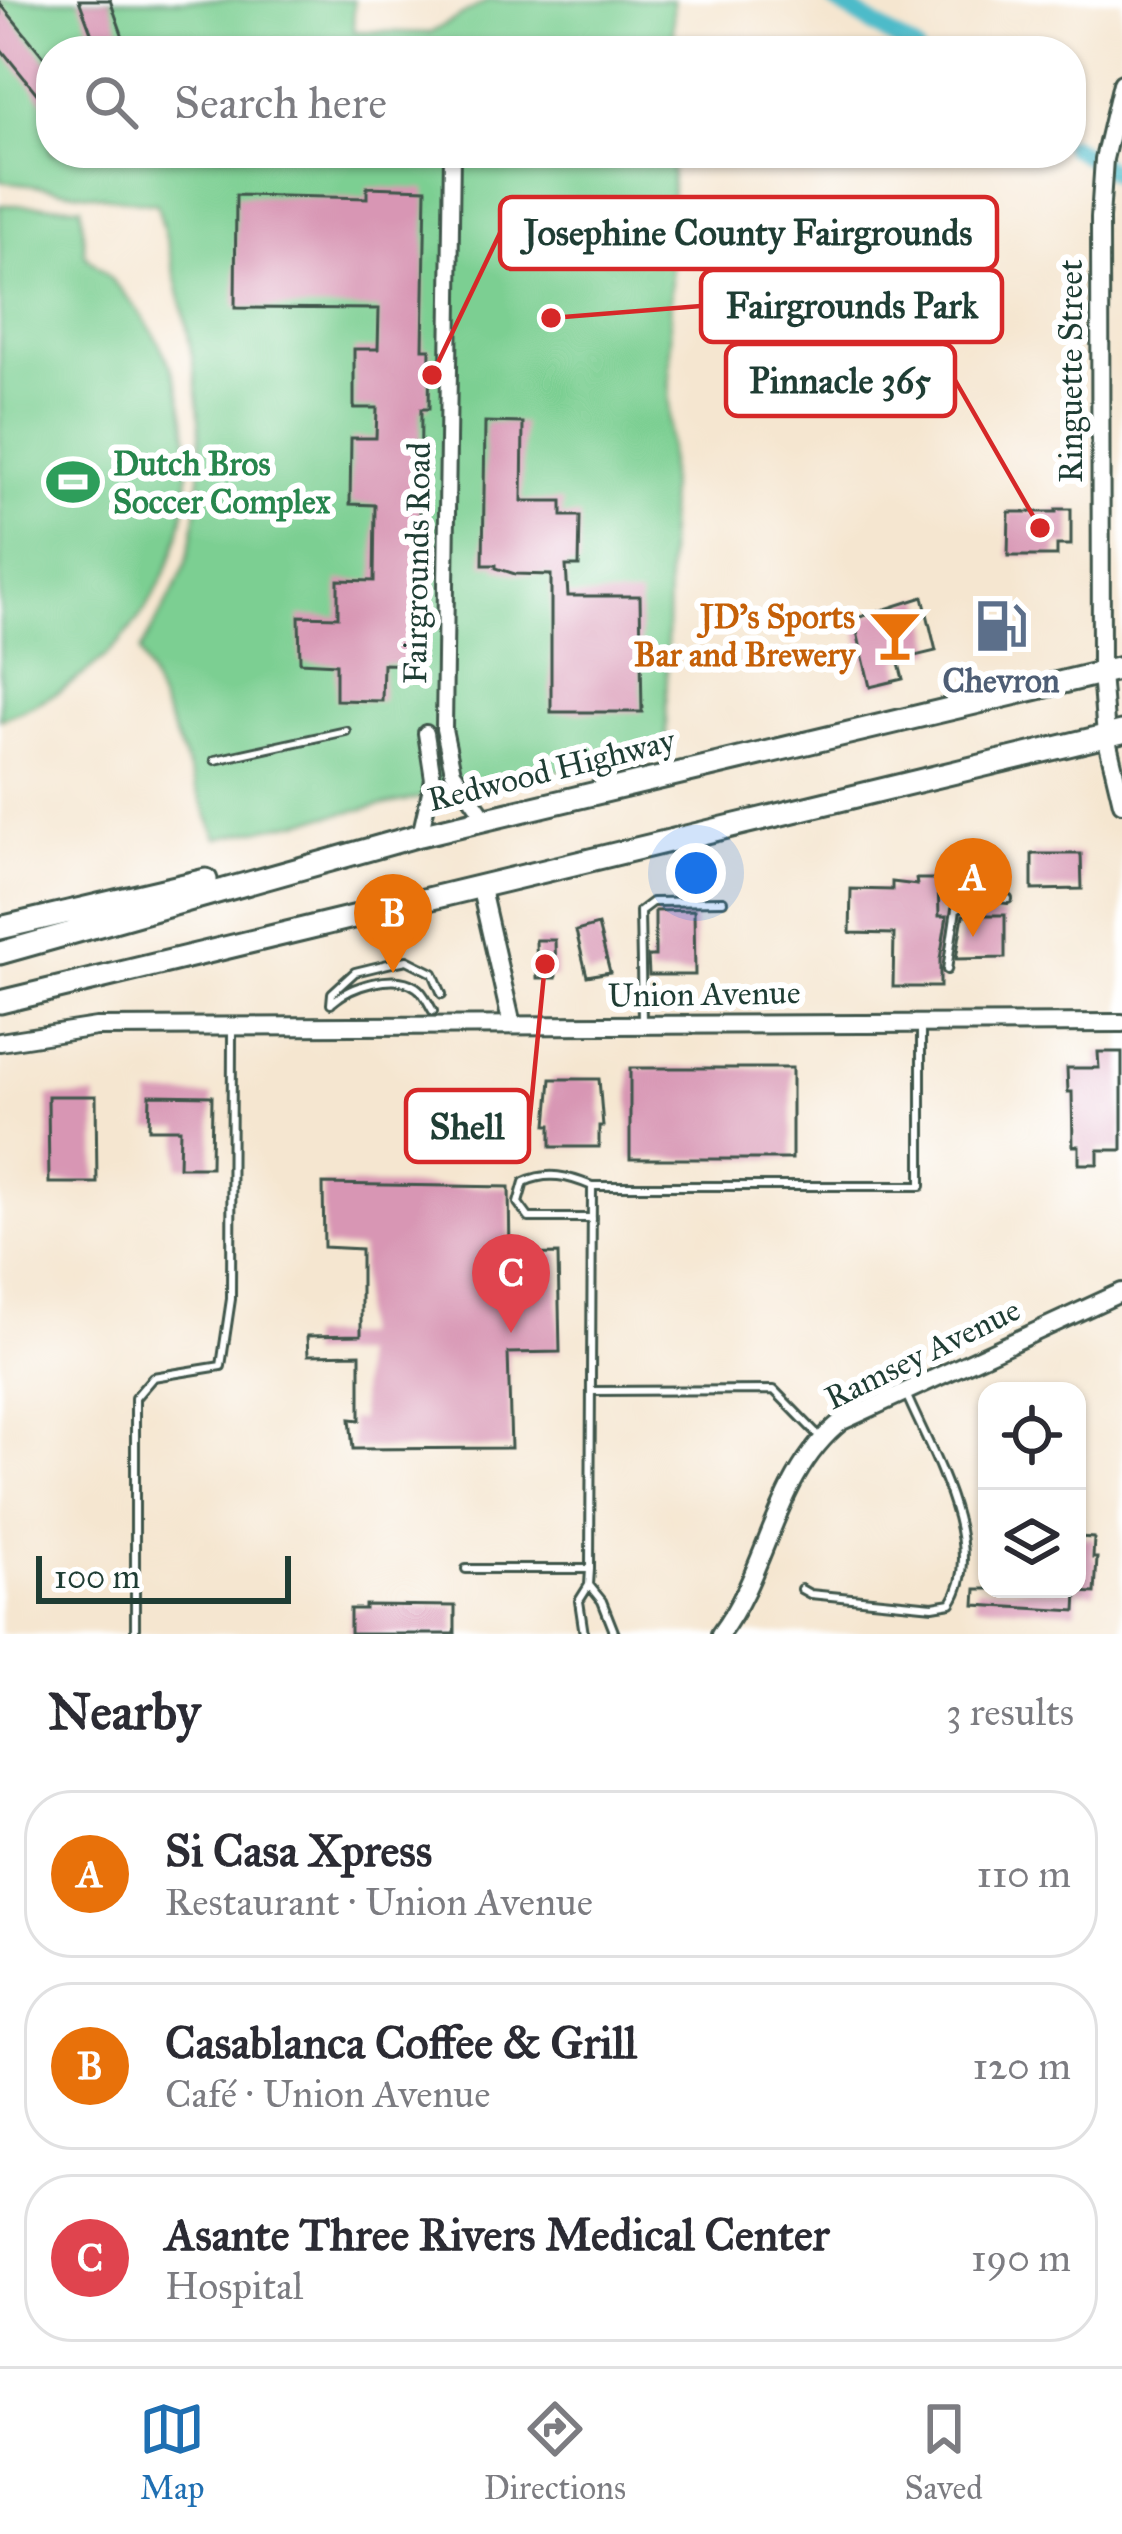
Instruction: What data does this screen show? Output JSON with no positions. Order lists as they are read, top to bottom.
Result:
{
  "streets": {
    "highway": ["Redwood Highway"],
    "street": [
      "Ringuette Street",
      "Fairgrounds Road",
      "Union Avenue",
      "Ramsey Avenue"
    ]
  },
  "crossings": [
    ["Ringuette Street", "Redwood Highway"],
    ["Fairgrounds Road", "Redwood Highway"]
  ],
  "places": {
    "other": [
      "Fairgrounds Park",
      "Josephine County Fairgrounds",
      "Pinnacle 365",
      "Shell"
    ],
    "sports": ["Dutch Bros Soccer Complex"],
    "fuel station": ["Chevron"],
    "bar": ["JD's Sports Bar and Brewery"]
  },
  "scale_bar": "100 m",
  "page": {
    "search": "Search here",
    "pins": ["A", "B", "C"],
    "scale": "100 m",
    "heading": ["Nearby", "3 results"],
    "list": [
      {
        "mark": "A",
        "name": "Si Casa Xpress",
        "note": "Restaurant · Union Avenue",
        "value": "110 m"
      },
      {
        "mark": "B",
        "name": "Casablanca Coffee & Grill",
        "note": "Café · Union Avenue",
        "value": "120 m"
      },
      {
        "mark": "C",
        "name": "Asante Three Rivers Medical Center",
        "note": "Hospital",
        "value": "190 m"
      }
    ],
    "nav": ["Map", "Directions", "Saved"]
  }
}
